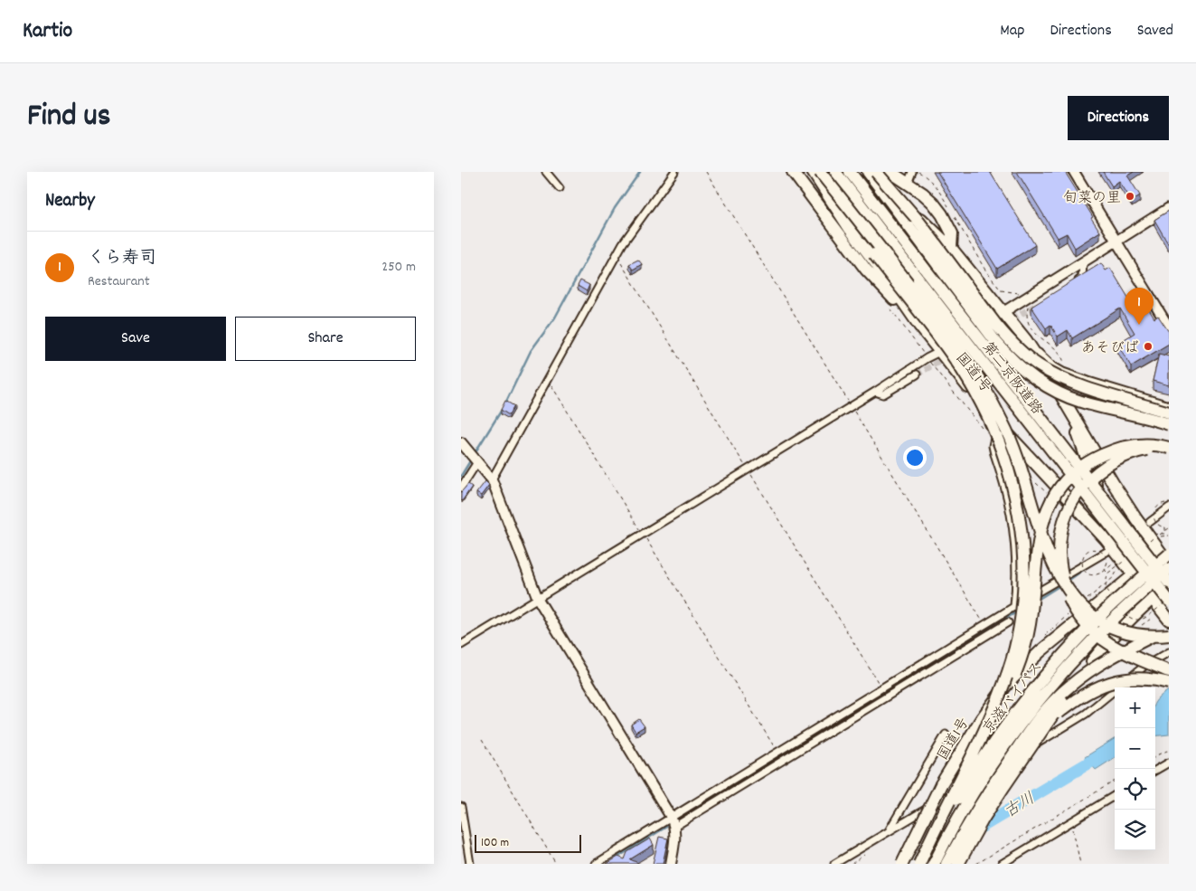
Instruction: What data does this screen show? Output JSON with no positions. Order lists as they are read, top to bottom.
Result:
{
  "streets": {
    "highway": ["国道1号", "第二京阪道路", "京滋バイパス"]
  },
  "crossings": [
    ["国道1号", "第二京阪道路"],
    ["国道1号", "京滋バイパス"],
    ["第二京阪道路", "京滋バイパス"]
  ],
  "water": ["古川"],
  "places": ["旬菜の里", "あそびば"],
  "scale_bar": "100 m",
  "page": {
    "header": "Kartio",
    "nav": ["Map", "Directions", "Saved"],
    "title": "Find us",
    "buttons": [
      "Directions",
      ["Save", "Share"]
    ],
    "heading": "Nearby",
    "list": [
      {
        "mark": "1",
        "name": "くら寿司",
        "note": "Restaurant",
        "value": "250 m"
      }
    ],
    "pins": "1",
    "map_buttons": ["+", "−"],
    "scale": "100 m"
  }
}
